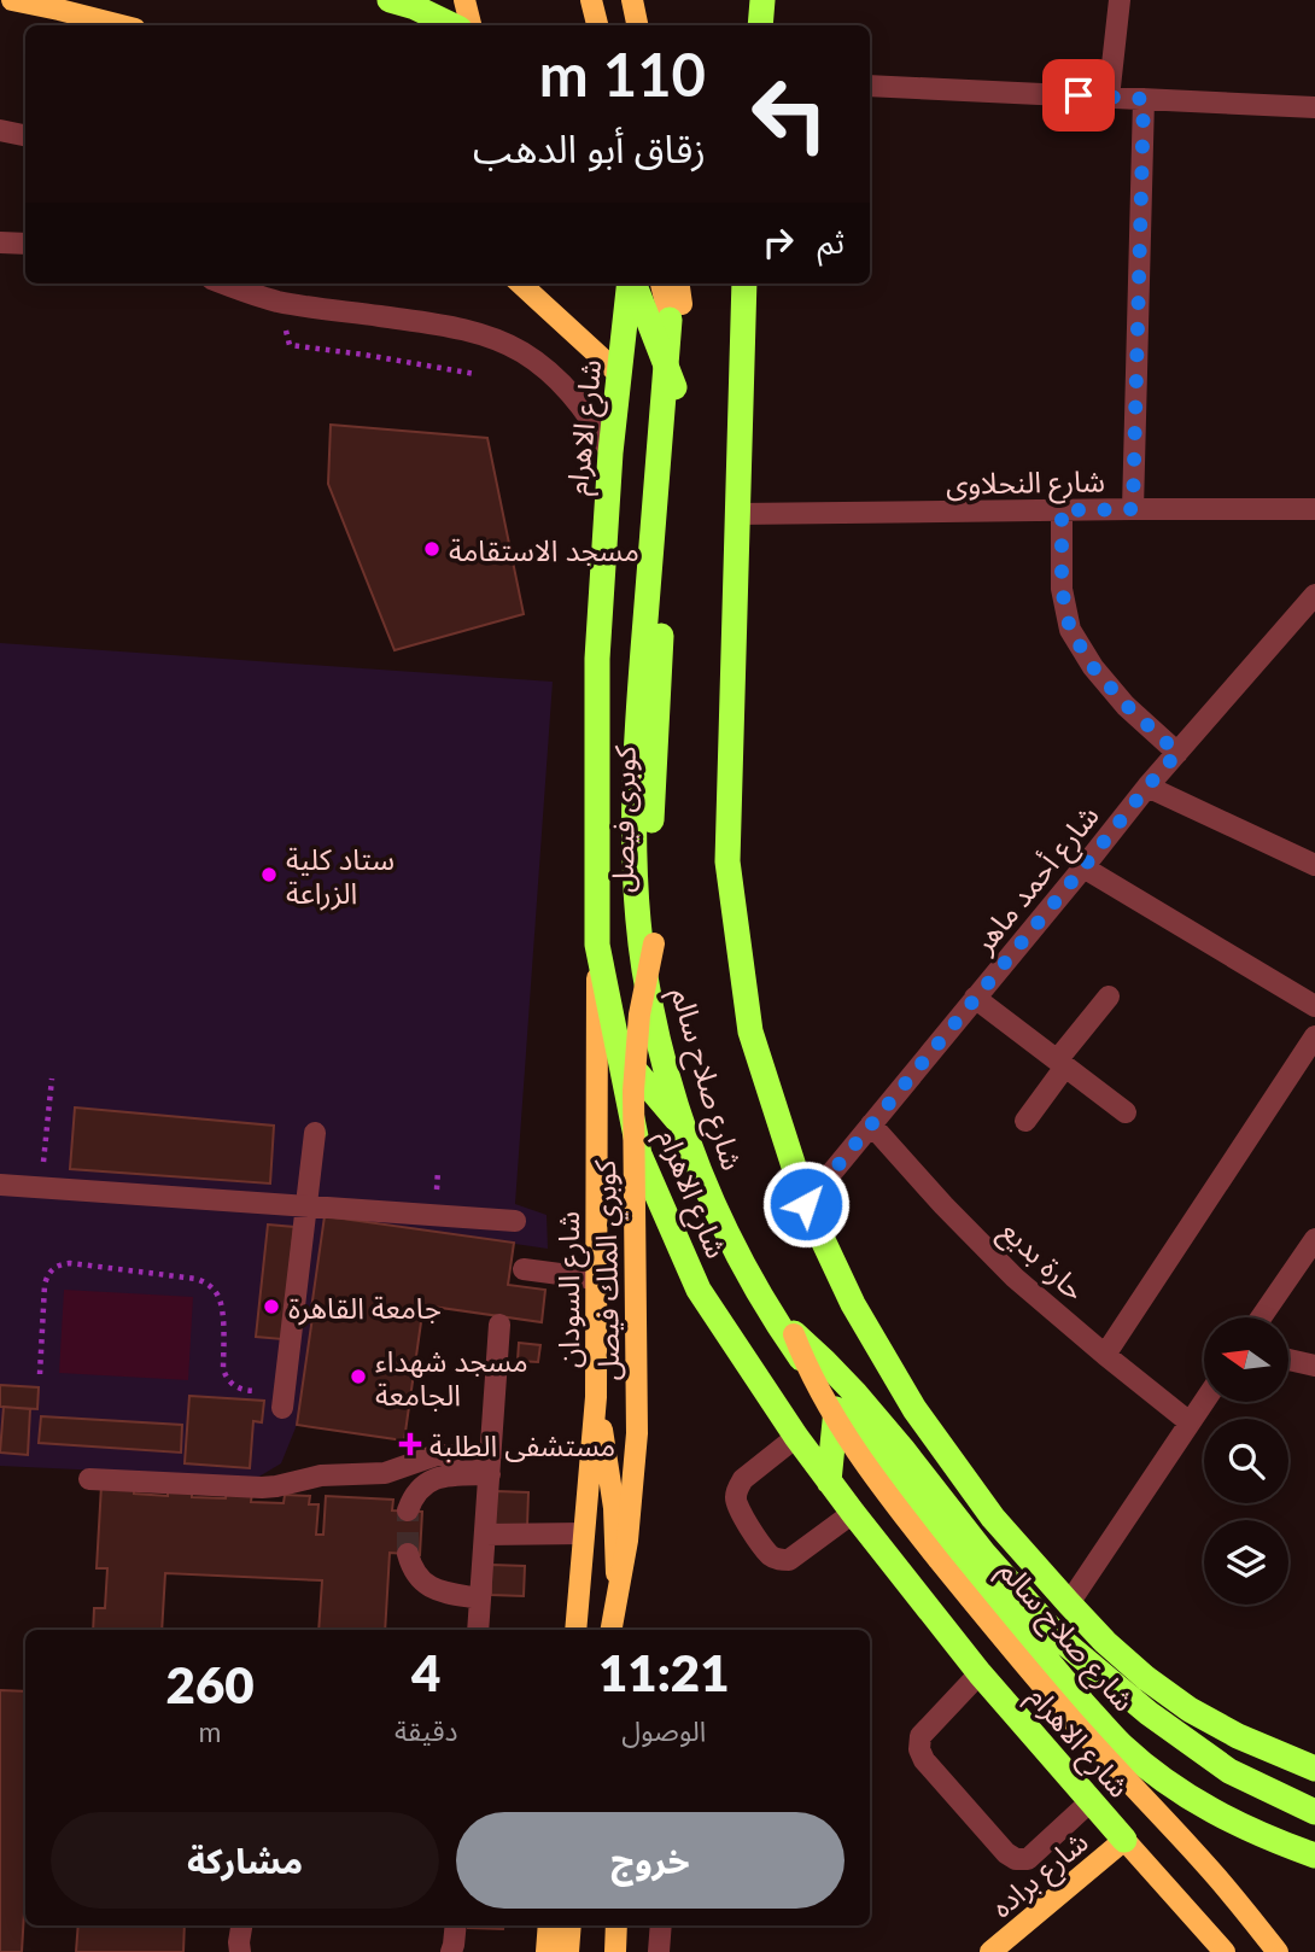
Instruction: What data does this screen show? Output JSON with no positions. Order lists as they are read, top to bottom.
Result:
{
  "streets": {
    "highway": ["شارع الاهرام", "كوبرى فيصل", "شارع صلاح سالم"],
    "main road": ["كوبري الملك فيصل", "شارع السودان", "شارع براده"],
    "street": ["شارع النحلاوى", "شارع أحمد ماهر", "حارة بديع"]
  },
  "crossings": [
    ["شارع الاهرام", "شارع السودان"],
    ["شارع الاهرام", "شارع براده"],
    ["كوبرى فيصل", "شارع صلاح سالم"],
    ["كوبرى فيصل", "كوبري الملك فيصل"],
    ["شارع أحمد ماهر", "حارة بديع"],
    ["كوبري الملك فيصل", "شارع السودان"]
  ],
  "places": {
    "other": [
      "مسجد الاستقامة",
      "ستاد كلية الزراعة",
      "جامعة القاهرة",
      "مسجد شهداء الجامعة"
    ],
    "health": ["مستشفى الطلبة"]
  },
  "north": "left",
  "page": {
    "turn": ["110 m", "زقاق أبو الدهب"],
    "then": "ثم",
    "eta": [
      "11:21",
      "الوصول",
      "4",
      "دقيقة",
      "260",
      "m"
    ],
    "buttons": ["خروج", "مشاركة"]
  }
}
